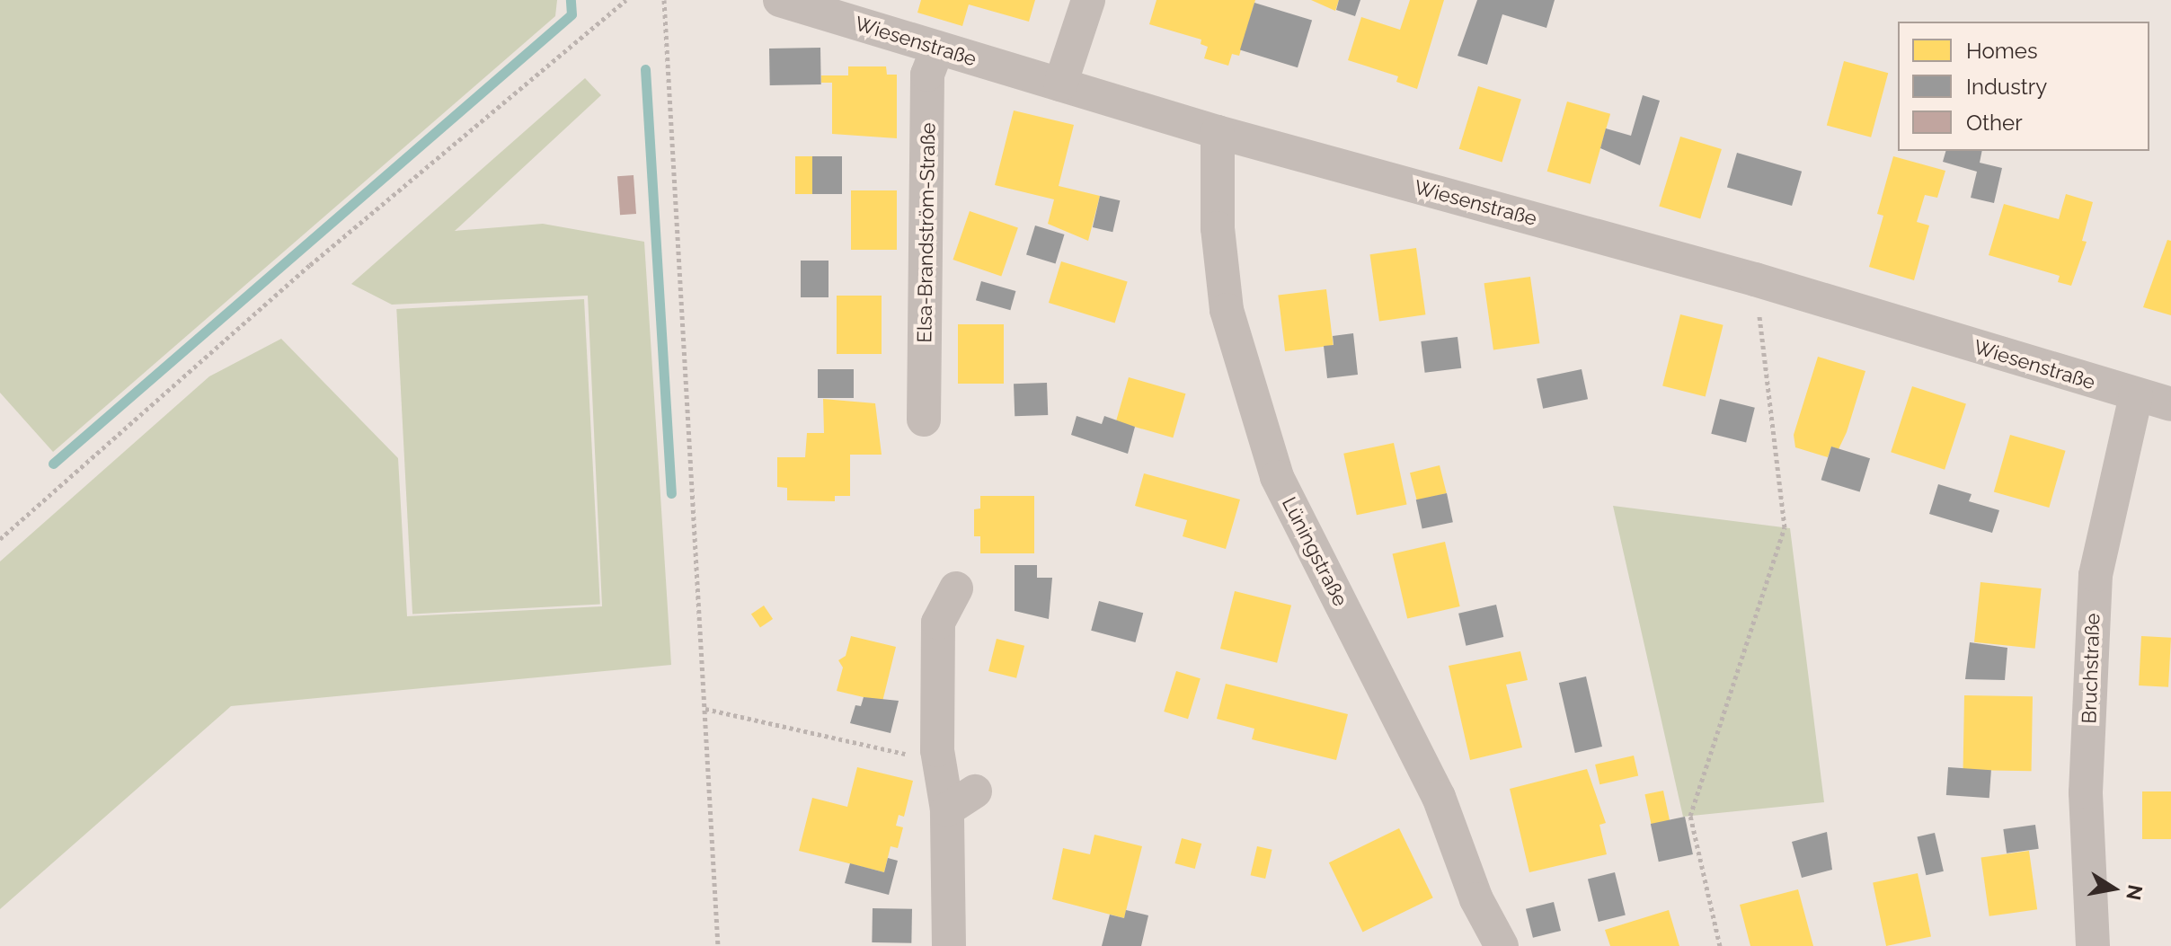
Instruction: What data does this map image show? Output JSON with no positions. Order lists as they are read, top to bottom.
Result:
{
  "streets": {
    "street": [
      "Wiesenstraße",
      "Elsa-Brandström-Straße",
      "Lüningstraße",
      "Bruchstraße"
    ]
  },
  "crossings": [
    ["Wiesenstraße", "Elsa-Brandström-Straße"],
    ["Wiesenstraße", "Lüningstraße"],
    ["Wiesenstraße", "Bruchstraße"]
  ],
  "legend": ["Homes", "Industry", "Other"],
  "north": "right"
}
